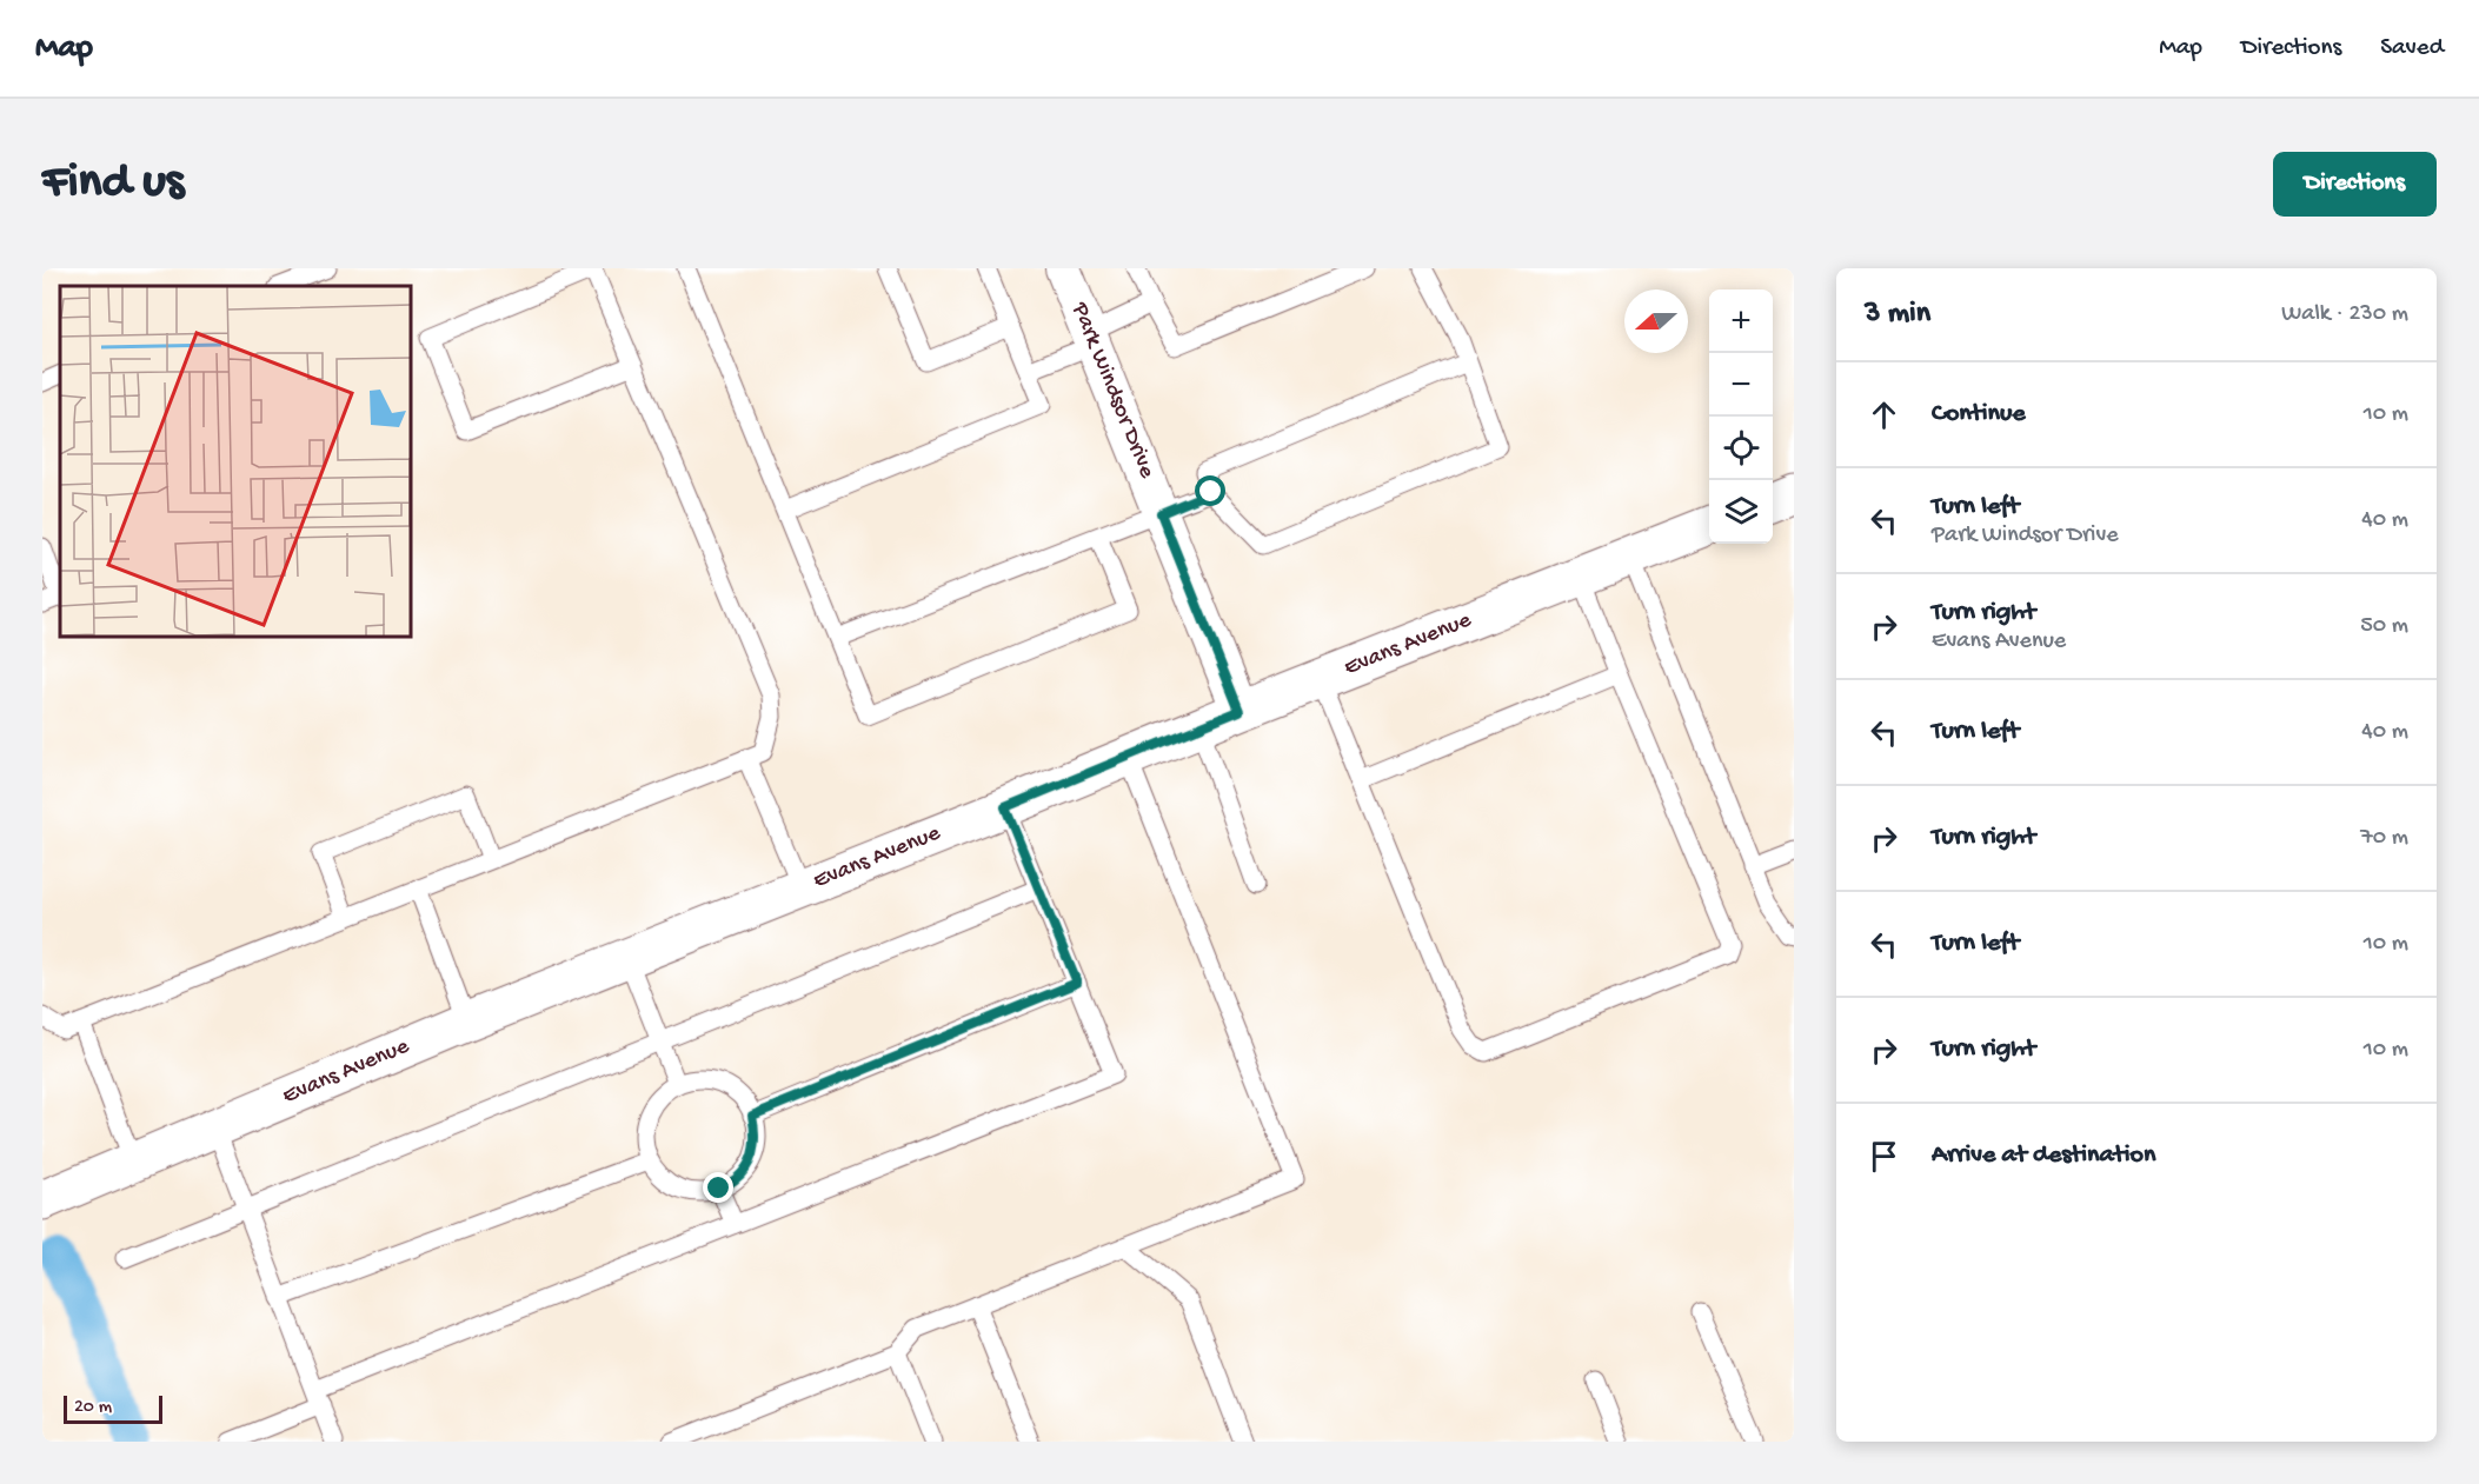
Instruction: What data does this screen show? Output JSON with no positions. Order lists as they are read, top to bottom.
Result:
{
  "streets": {
    "street": ["Park Windsor Drive", "Evans Avenue"]
  },
  "crossings": [
    ["Park Windsor Drive", "Evans Avenue"]
  ],
  "scale_bar": "20 m",
  "north": "left",
  "page": {
    "header": "Map",
    "nav": ["Map", "Directions", "Saved"],
    "buttons": "Directions",
    "title": "Find us",
    "heading": ["3 min", "Walk · 230 m"],
    "map_buttons": ["+", "−"],
    "list": [
      ["Continue", "10 m"],
      ["Turn left", "Park Windsor Drive", "40 m"],
      ["Turn right", "Evans Avenue", "50 m"],
      ["Turn left", "40 m"],
      ["Turn right", "70 m"],
      ["Turn left", "10 m"],
      ["Turn right", "10 m"],
      "Arrive at destination"
    ],
    "scale": "20 m"
  }
}
